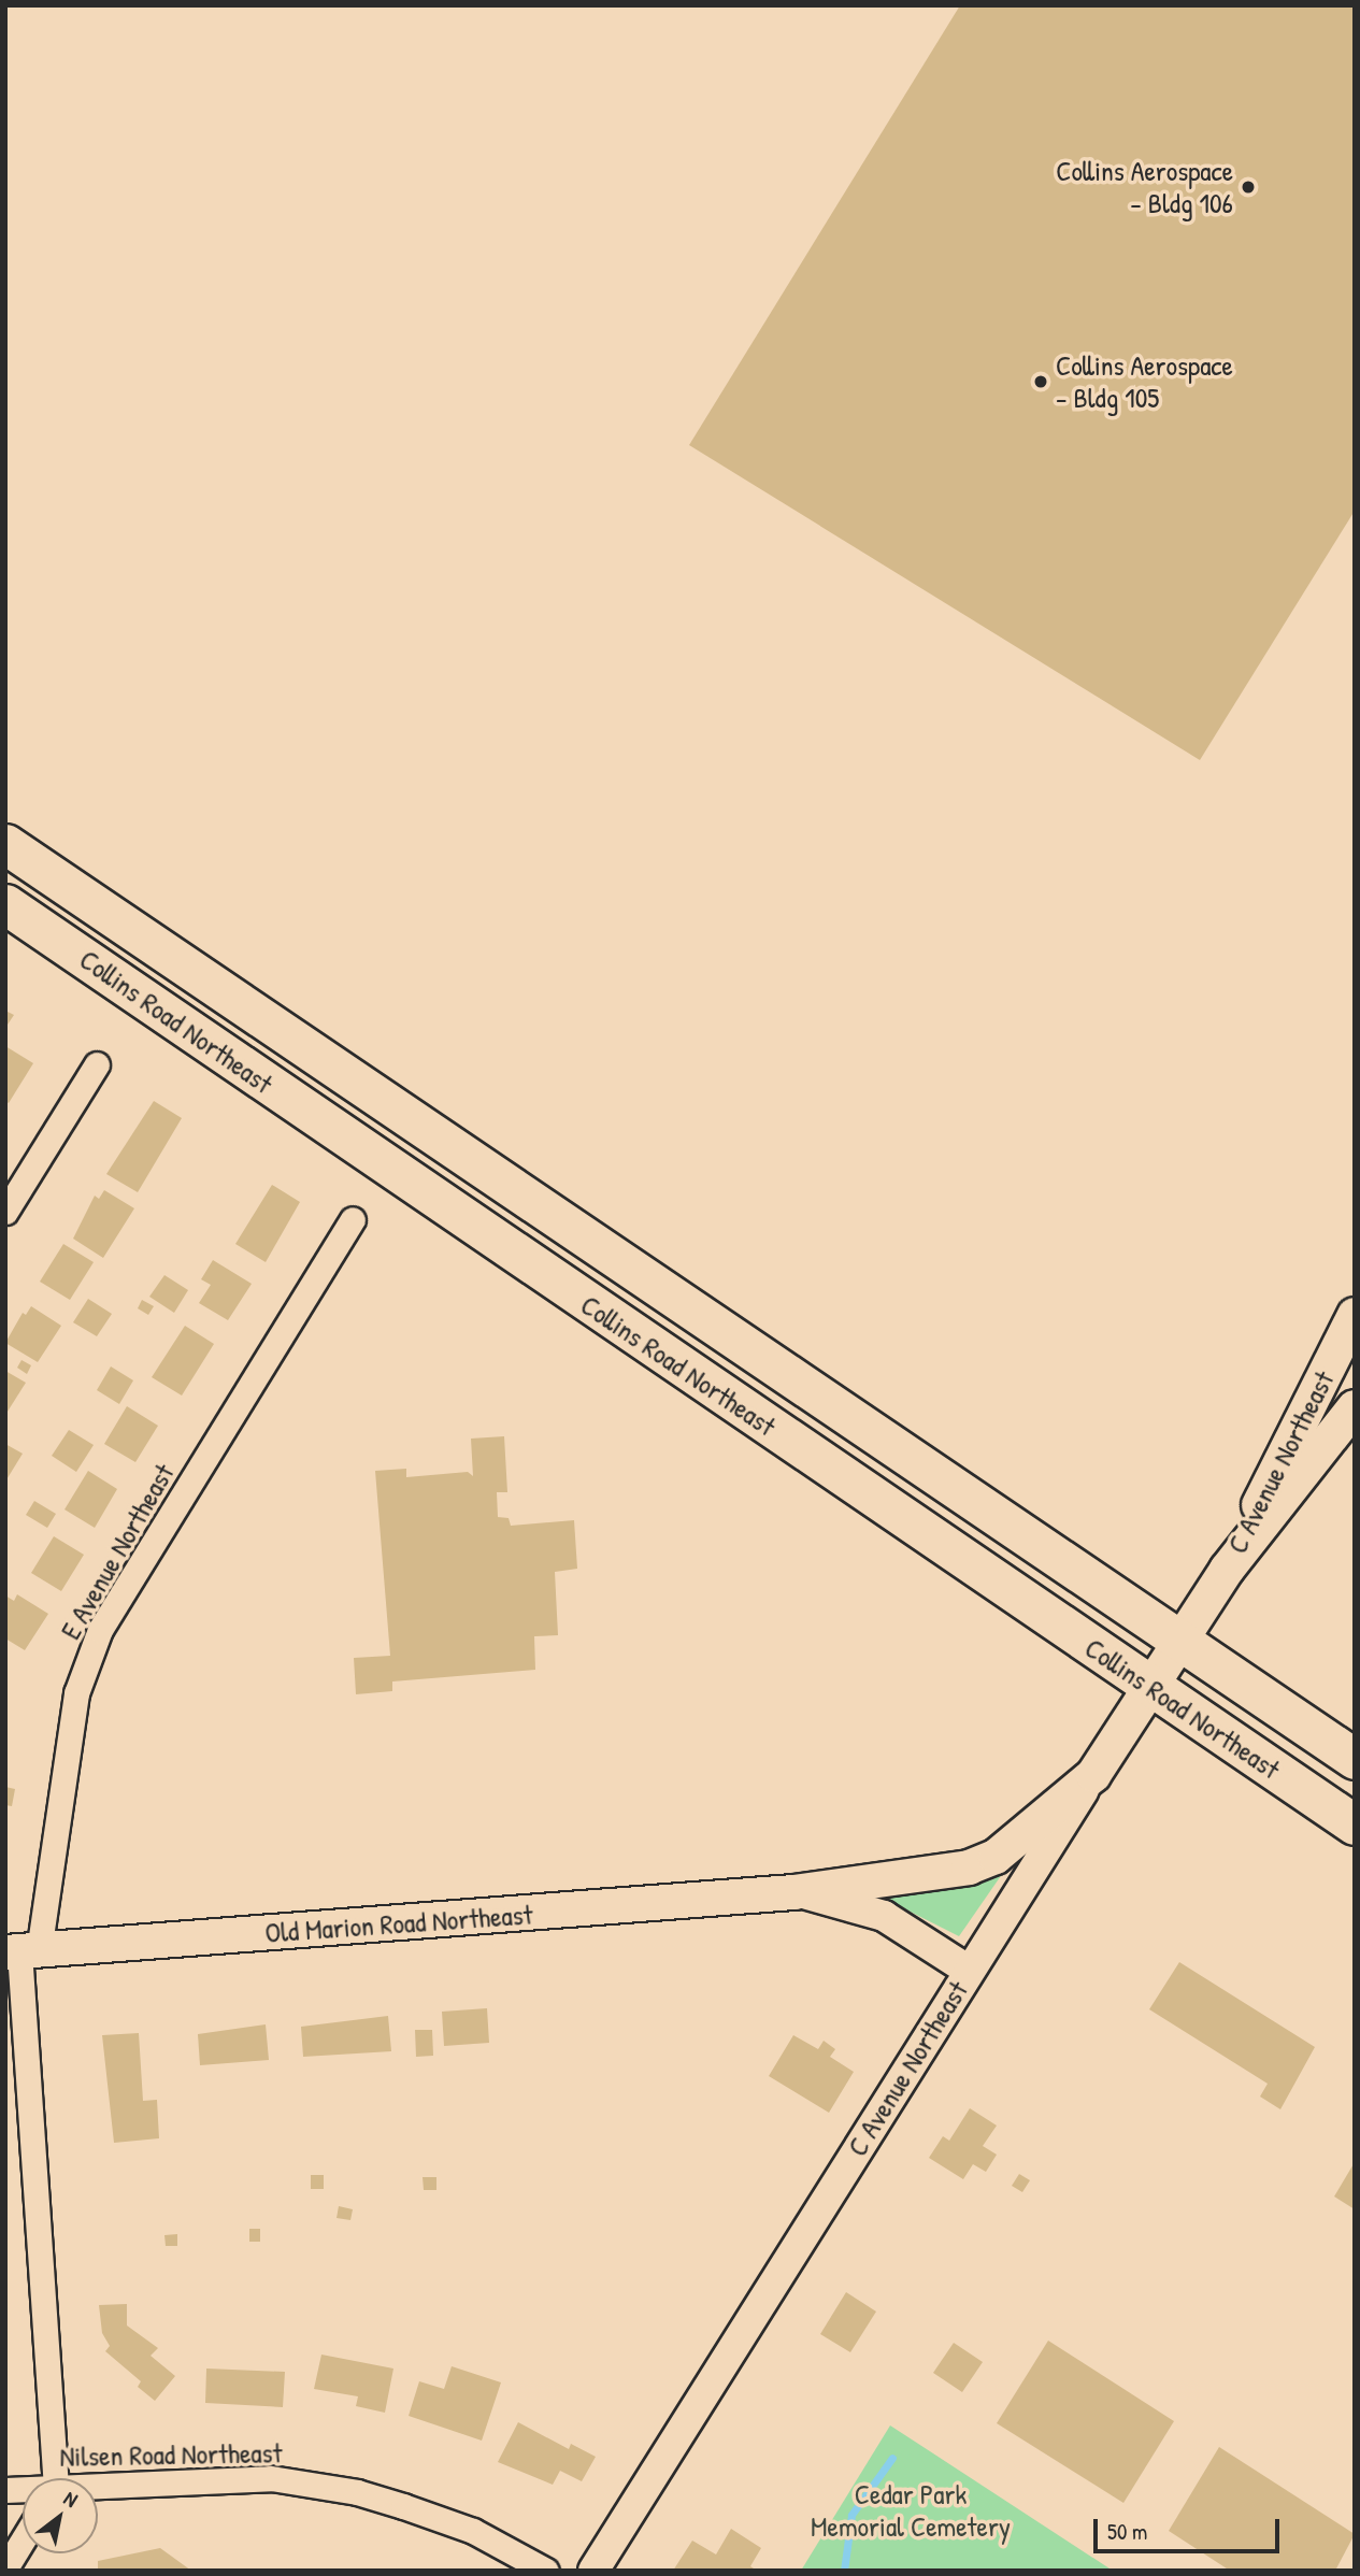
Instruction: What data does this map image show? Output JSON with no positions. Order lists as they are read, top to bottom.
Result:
{
  "streets": {
    "highway": ["Collins Road Northeast"],
    "main road": ["C Avenue Northeast", "Old Marion Road Northeast"],
    "street": ["E Avenue Northeast", "Nilsen Road Northeast"]
  },
  "crossings": [
    ["Collins Road Northeast", "C Avenue Northeast"],
    ["C Avenue Northeast", "Old Marion Road Northeast"],
    ["E Avenue Northeast", "Old Marion Road Northeast"]
  ],
  "parks": ["Cedar Park Memorial Cemetery"],
  "places": ["Collins Aerospace - Bldg 106", "Collins Aerospace - Bldg 105"],
  "scale_bar": "50 m",
  "north": "top right"
}
